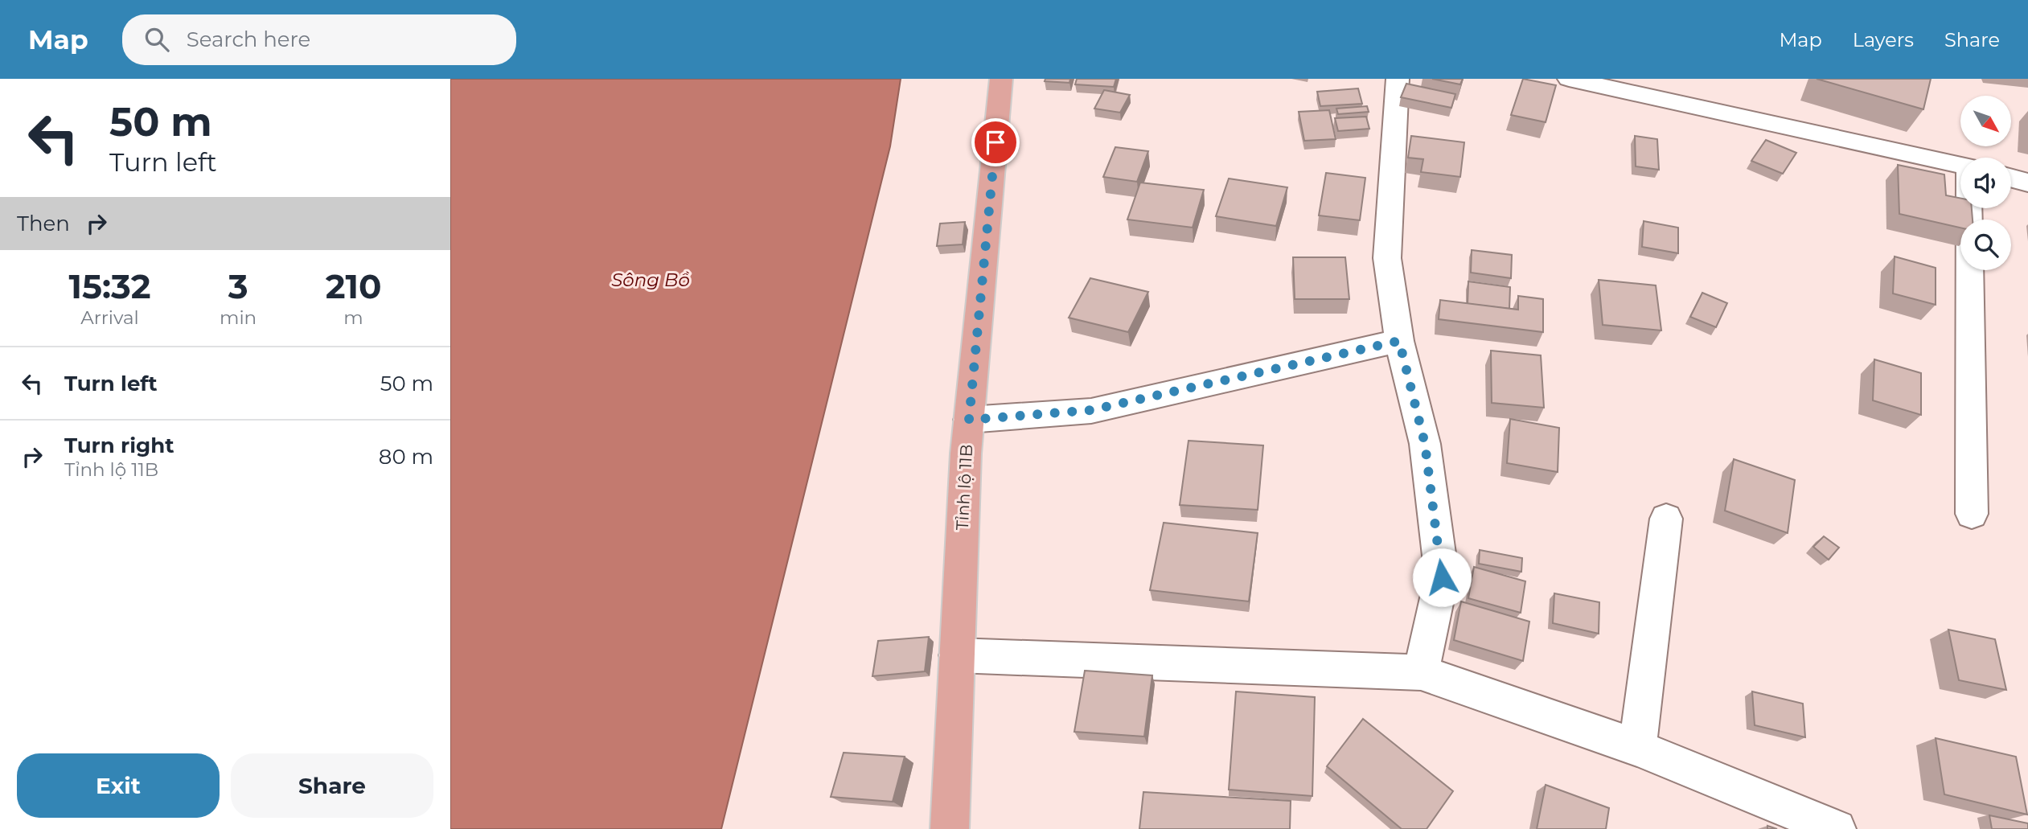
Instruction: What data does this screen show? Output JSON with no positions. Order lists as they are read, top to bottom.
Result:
{
  "streets": {
    "main road": ["Tỉnh lộ 11B"]
  },
  "water": ["Sông Bồ"],
  "north": "bottom right",
  "page": {
    "header": "Map",
    "search": "Search here",
    "nav": ["Map", "Layers", "Share"],
    "turn": ["50 m", "Turn left"],
    "then": "Then",
    "eta": [
      "15:32",
      "Arrival",
      "3",
      "min",
      "210",
      "m"
    ],
    "list": [
      {
        "name": "Turn left",
        "value": "50 m"
      },
      {
        "name": "Turn right",
        "note": "Tỉnh lộ 11B",
        "value": "80 m"
      }
    ],
    "buttons": ["Exit", "Share"]
  }
}
